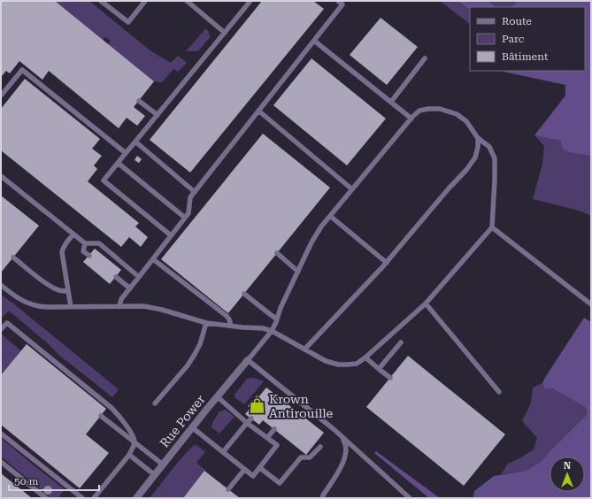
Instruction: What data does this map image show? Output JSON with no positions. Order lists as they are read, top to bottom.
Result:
{
  "streets": {
    "street": ["Rue Power"]
  },
  "places": {
    "shop": ["Krown Antirouille"]
  },
  "legend": ["Route", "Parc", "Bâtiment"],
  "scale_bar": "50 m",
  "north": "top"
}
